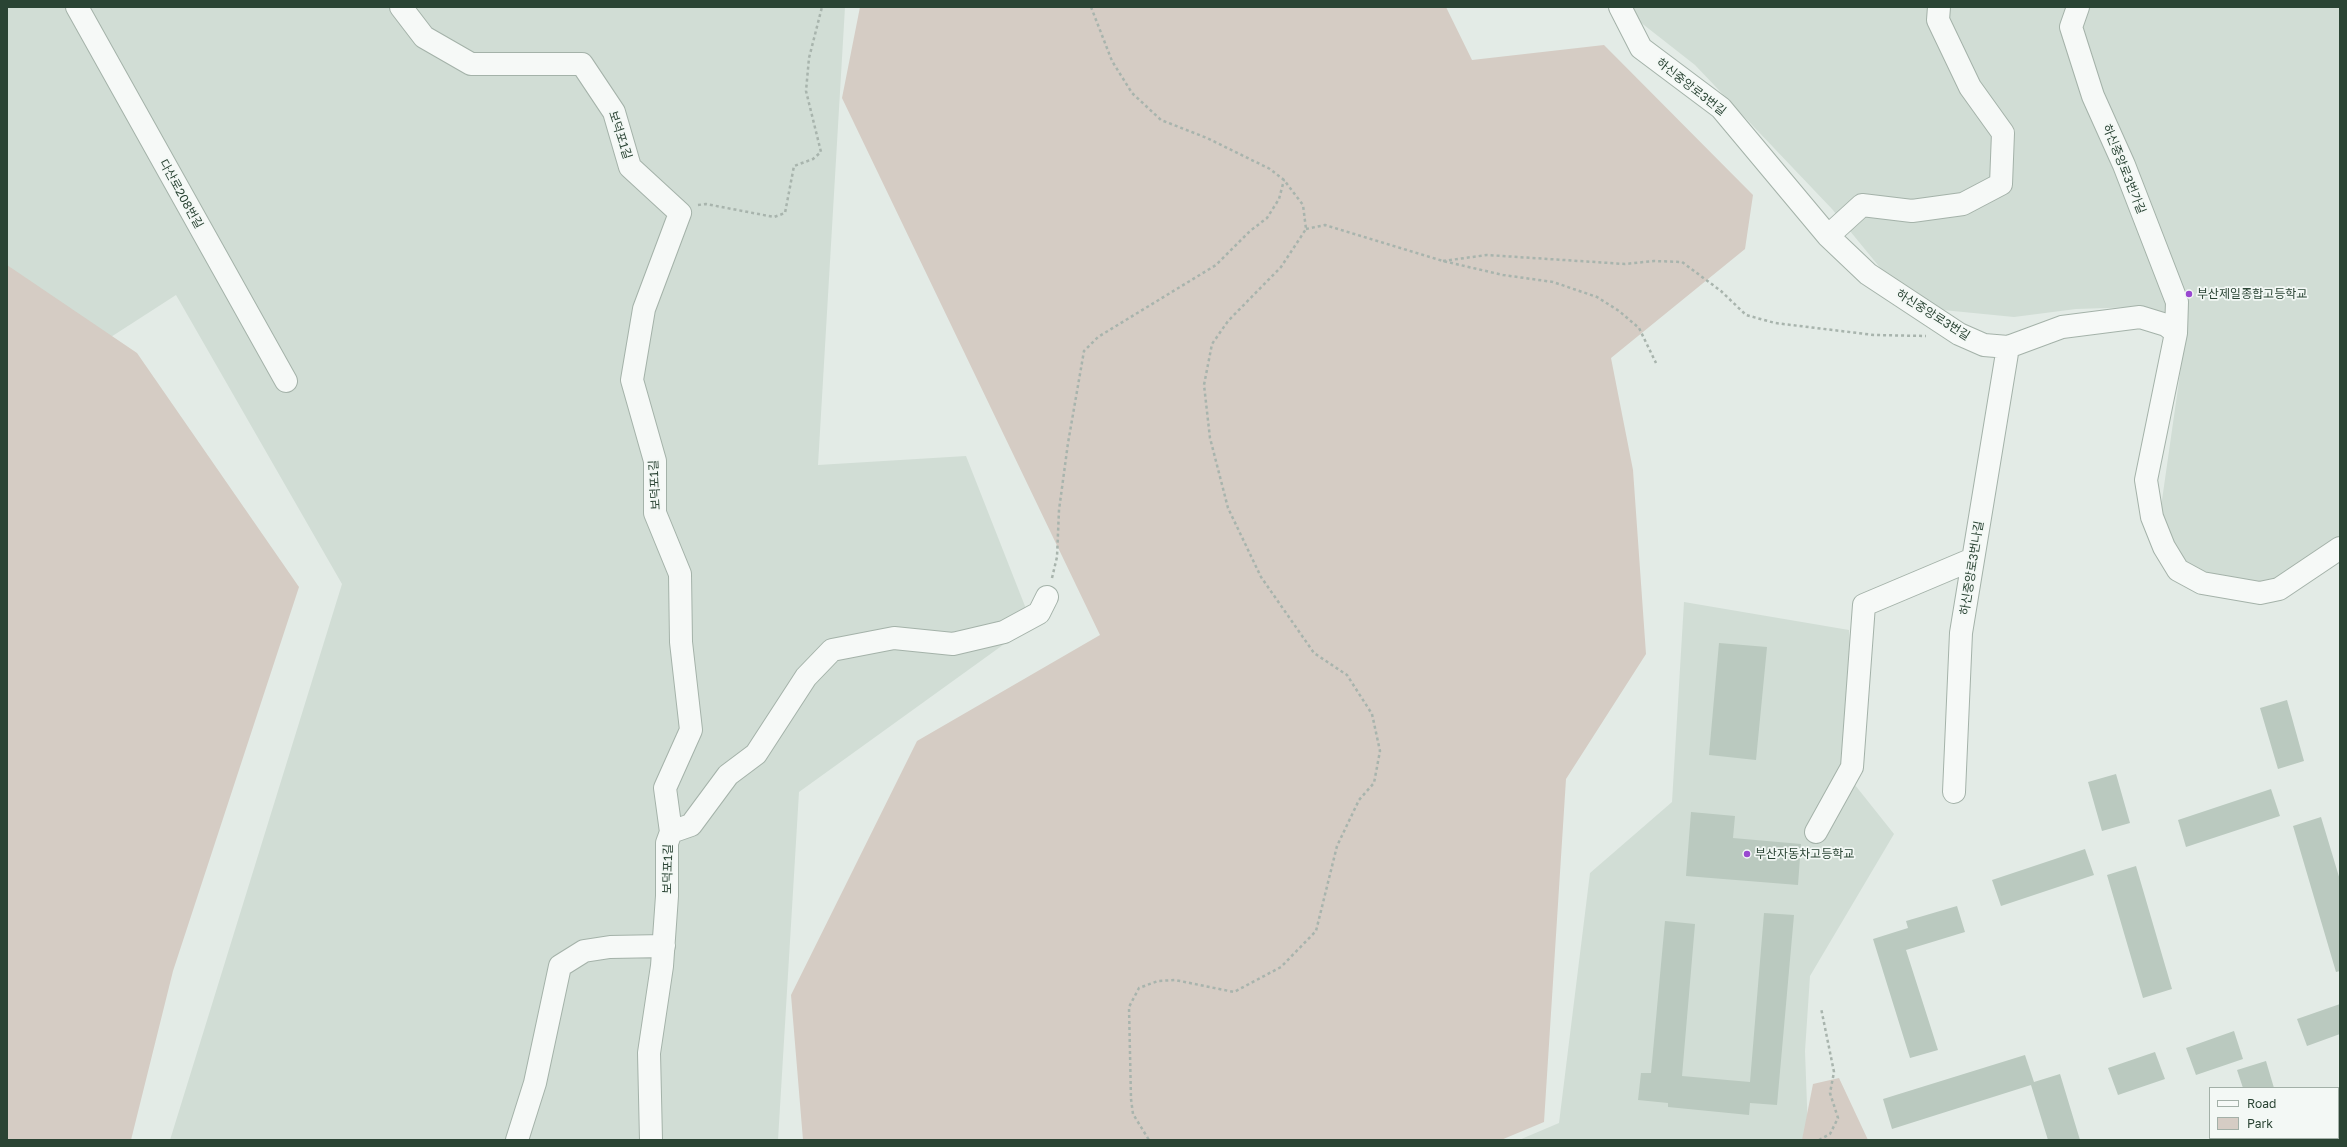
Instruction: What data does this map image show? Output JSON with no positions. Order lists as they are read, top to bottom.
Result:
{
  "streets": {
    "street": [
      "하신중앙로3번길",
      "보덕포1길",
      "하신중앙로3번가길",
      "다산로208번길",
      "하신중앙로3번나길"
    ]
  },
  "crossings": [
    ["하신중앙로3번길", "하신중앙로3번가길"],
    ["하신중앙로3번길", "하신중앙로3번나길"]
  ],
  "places": ["부산제일종합고등학교", "부산자동차고등학교"],
  "legend": ["Road", "Park"]
}
